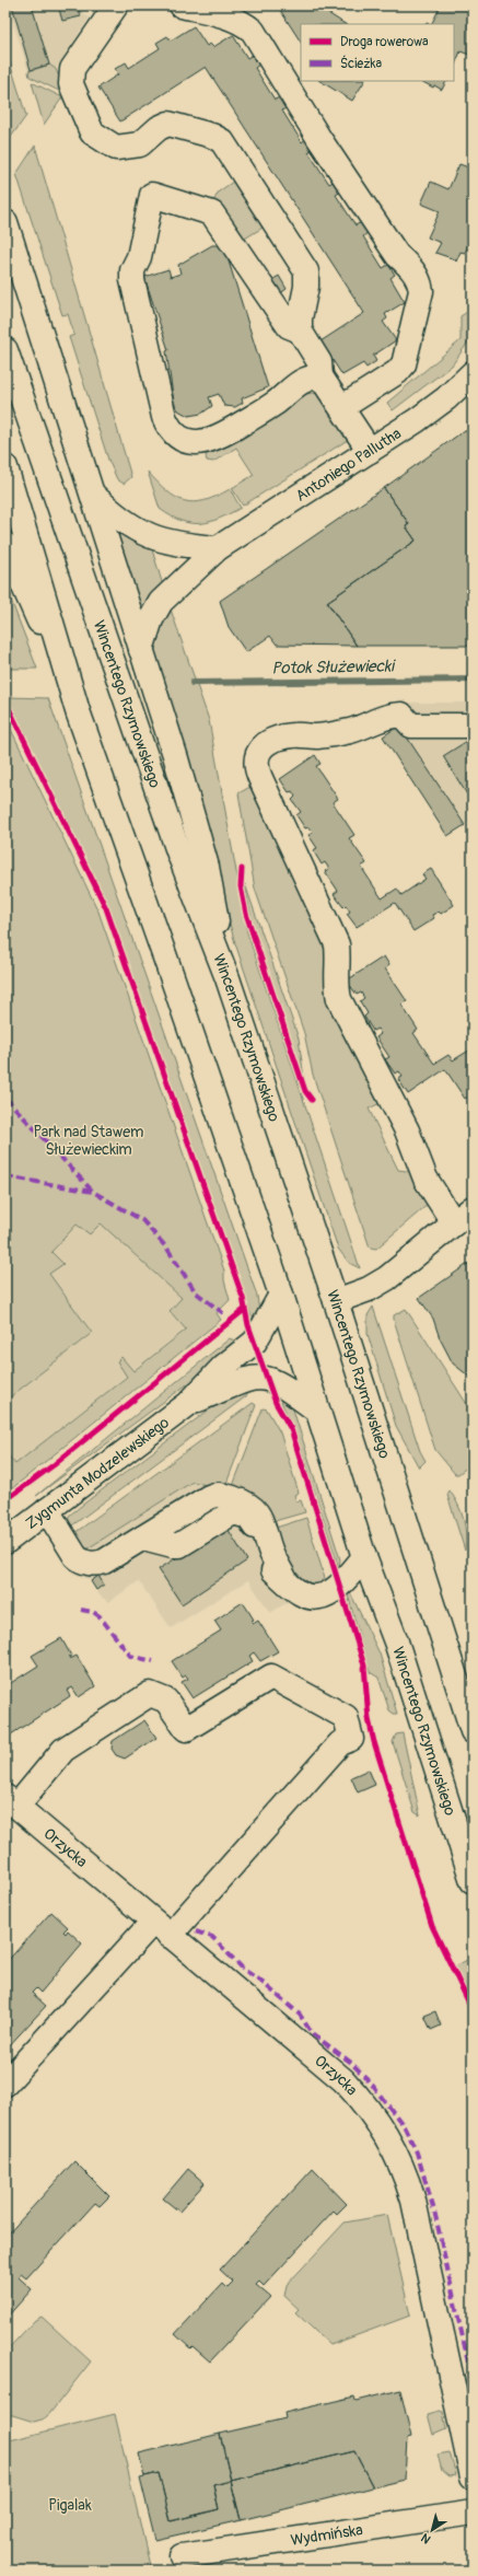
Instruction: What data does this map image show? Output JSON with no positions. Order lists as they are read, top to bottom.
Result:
{
  "streets": {
    "main road": [
      "Antoniego Pallutha",
      "Wincentego Rzymowskiego",
      "Zygmunta Modzelewskiego",
      "Orzycka",
      "Wydmińska"
    ]
  },
  "crossings": [
    ["Antoniego Pallutha", "Wincentego Rzymowskiego"],
    ["Wincentego Rzymowskiego", "Zygmunta Modzelewskiego"]
  ],
  "water": ["Potok Służewiecki"],
  "parks": ["Park nad Stawem Służewieckim", "Pigalak"],
  "legend": ["Droga rowerowa", "Ścieżka"],
  "north": "bottom left"
}
